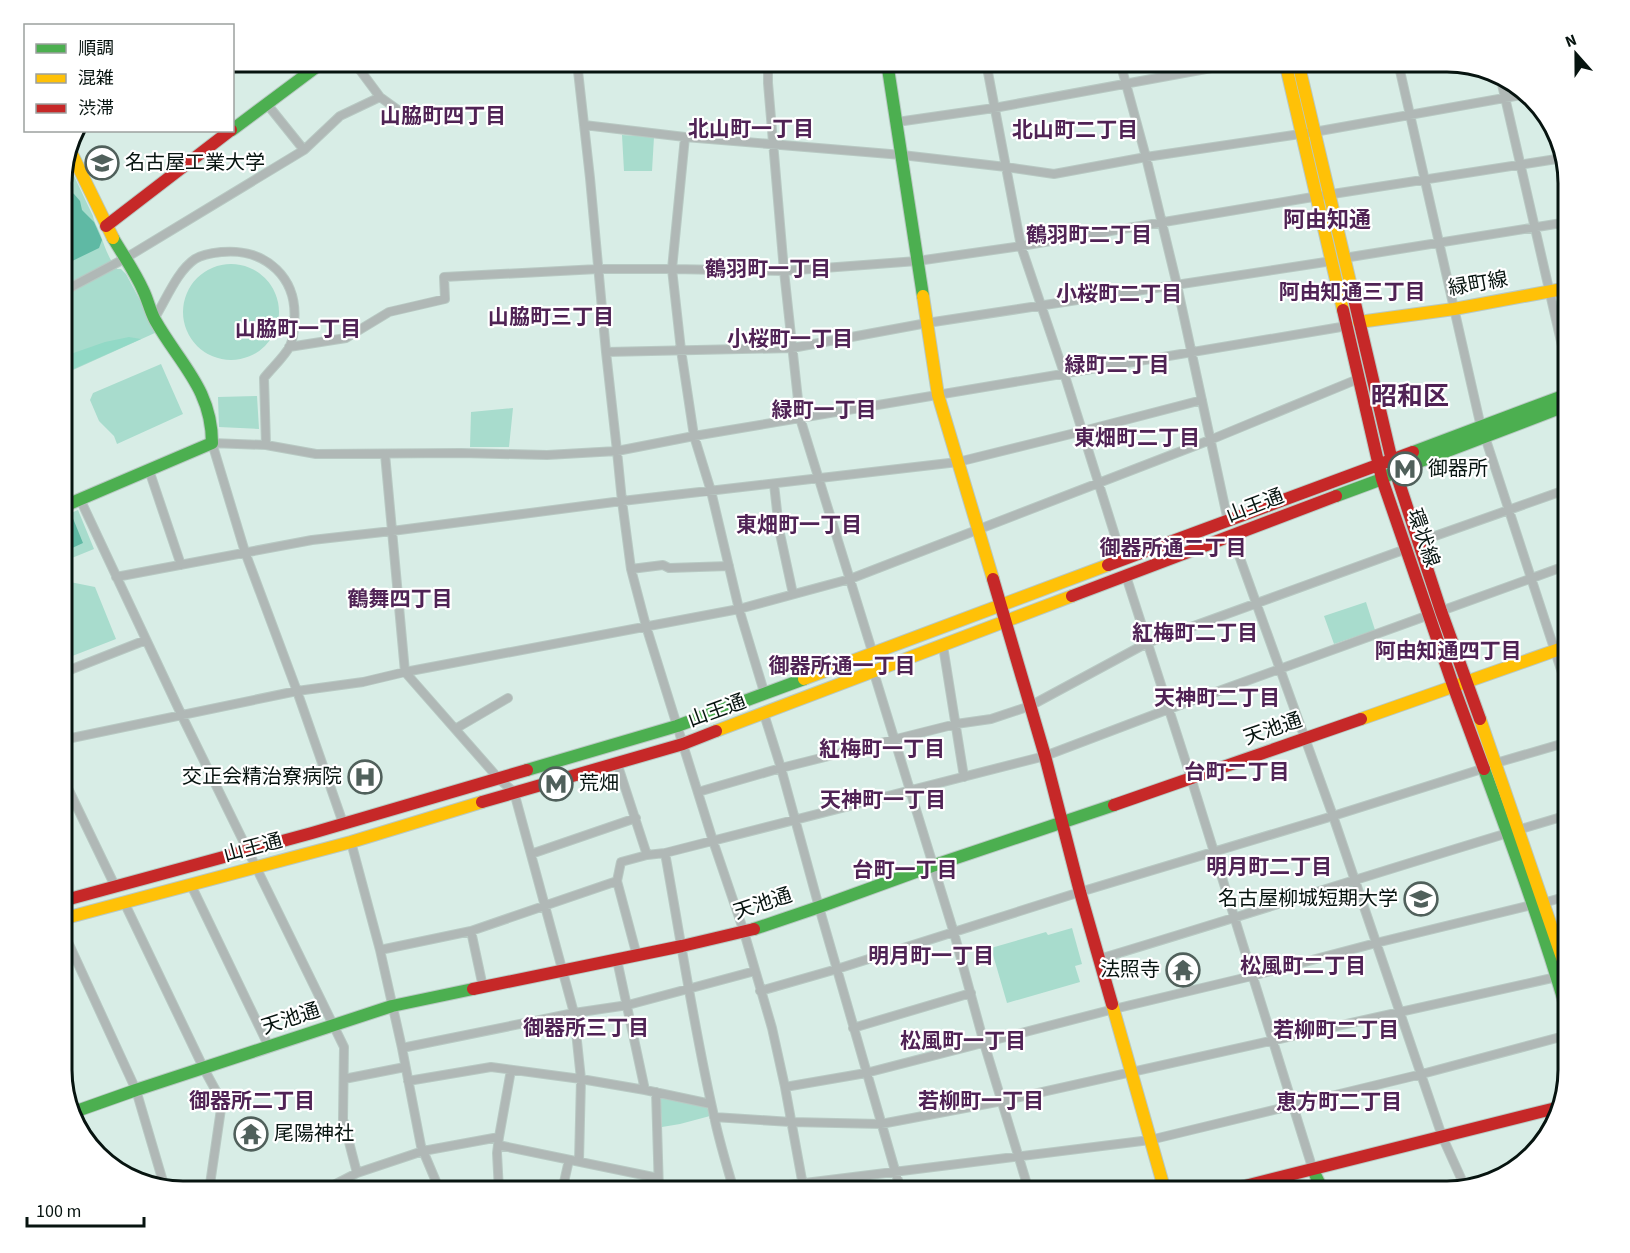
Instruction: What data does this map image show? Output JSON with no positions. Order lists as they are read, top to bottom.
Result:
{
  "streets": {
    "main road": [
      "緑町線",
      "山王通",
      "環状線",
      "天池通"
    ]
  },
  "crossings": [
    ["緑町線", "環状線"],
    ["山王通", "環状線"],
    ["環状線", "天池通"]
  ],
  "districts": [
    "山脇町四丁目",
    "北山町一丁目",
    "北山町二丁目",
    "阿由知通",
    "鶴羽町二丁目",
    "鶴羽町一丁目",
    "阿由知通三丁目",
    "小桜町二丁目",
    "山脇町三丁目",
    "山脇町一丁目",
    "小桜町一丁目",
    "緑町二丁目",
    "昭和区",
    "緑町一丁目",
    "東畑町二丁目",
    "東畑町一丁目",
    "御器所通二丁目",
    "鶴舞四丁目",
    "紅梅町二丁目",
    "阿由知通四丁目",
    "御器所通一丁目",
    "天神町二丁目",
    "紅梅町一丁目",
    "台町二丁目",
    "天神町一丁目",
    "明月町二丁目",
    "台町一丁目",
    "明月町一丁目",
    "松風町二丁目",
    "御器所三丁目",
    "若柳町二丁目",
    "松風町一丁目",
    "御器所二丁目",
    "若柳町一丁目",
    "恵方町二丁目"
  ],
  "places": {
    "school or university": ["名古屋工業大学", "名古屋柳城短期大学"],
    "metro station": ["御器所", "荒畑"],
    "hospital": ["交正会精治寮病院"],
    "temple": ["法照寺", "尾陽神社"]
  },
  "legend": ["順調", "混雑", "渋滞"],
  "scale_bar": "100 m",
  "north": "top"
}
